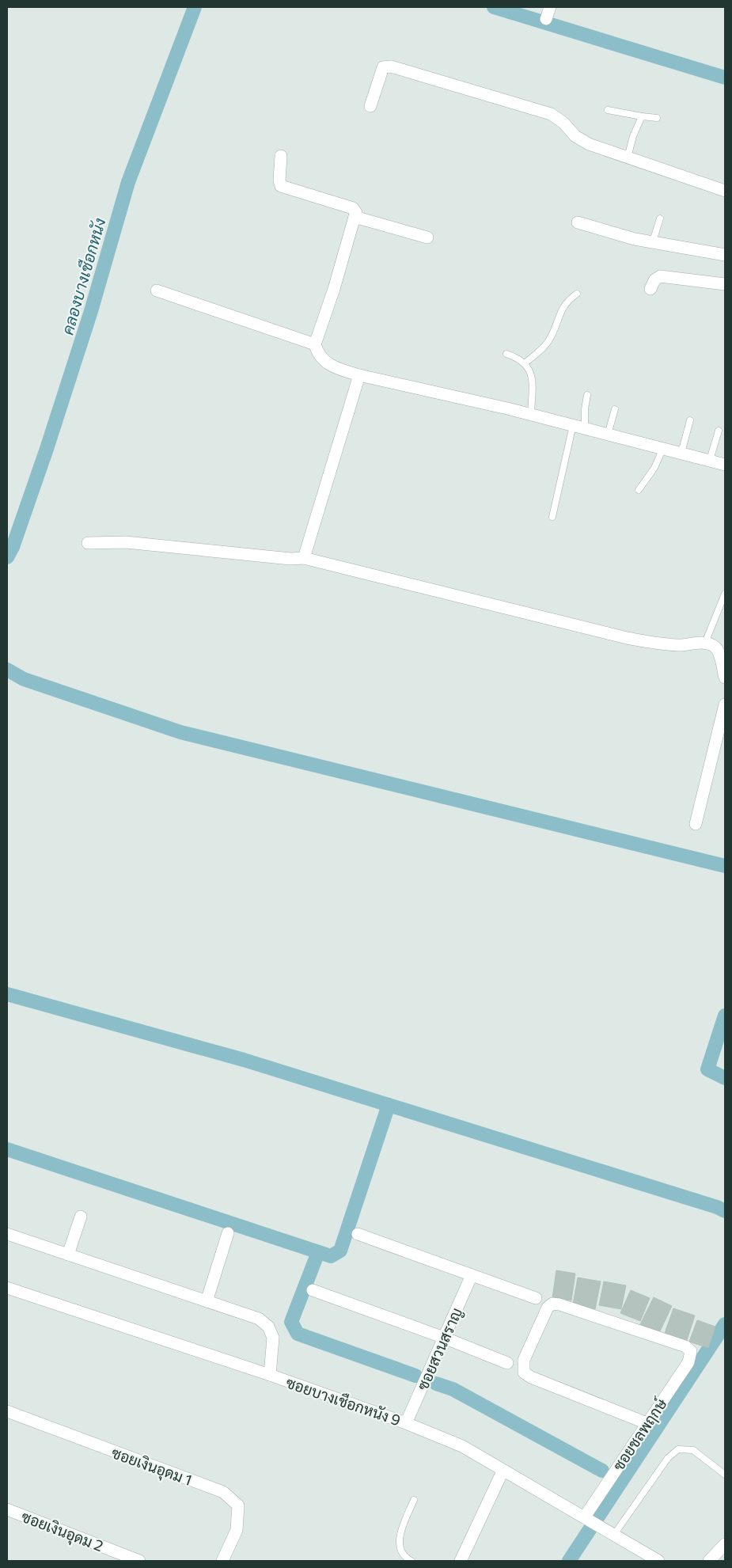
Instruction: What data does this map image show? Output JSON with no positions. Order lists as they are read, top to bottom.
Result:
{
  "streets": {
    "street": [
      "ซอยสวนสราญ",
      "ซอยบางเชือกหนัง 9",
      "ซอยชลพฤกษ์",
      "ซอยเงินอุดม 1",
      "ซอยเงินอุดม 2"
    ]
  },
  "crossings": [
    ["ซอยสวนสราญ", "ซอยบางเชือกหนัง 9"],
    ["ซอยบางเชือกหนัง 9", "ซอยชลพฤกษ์"]
  ],
  "water": ["คลองบางเชือกหนัง"]
}
